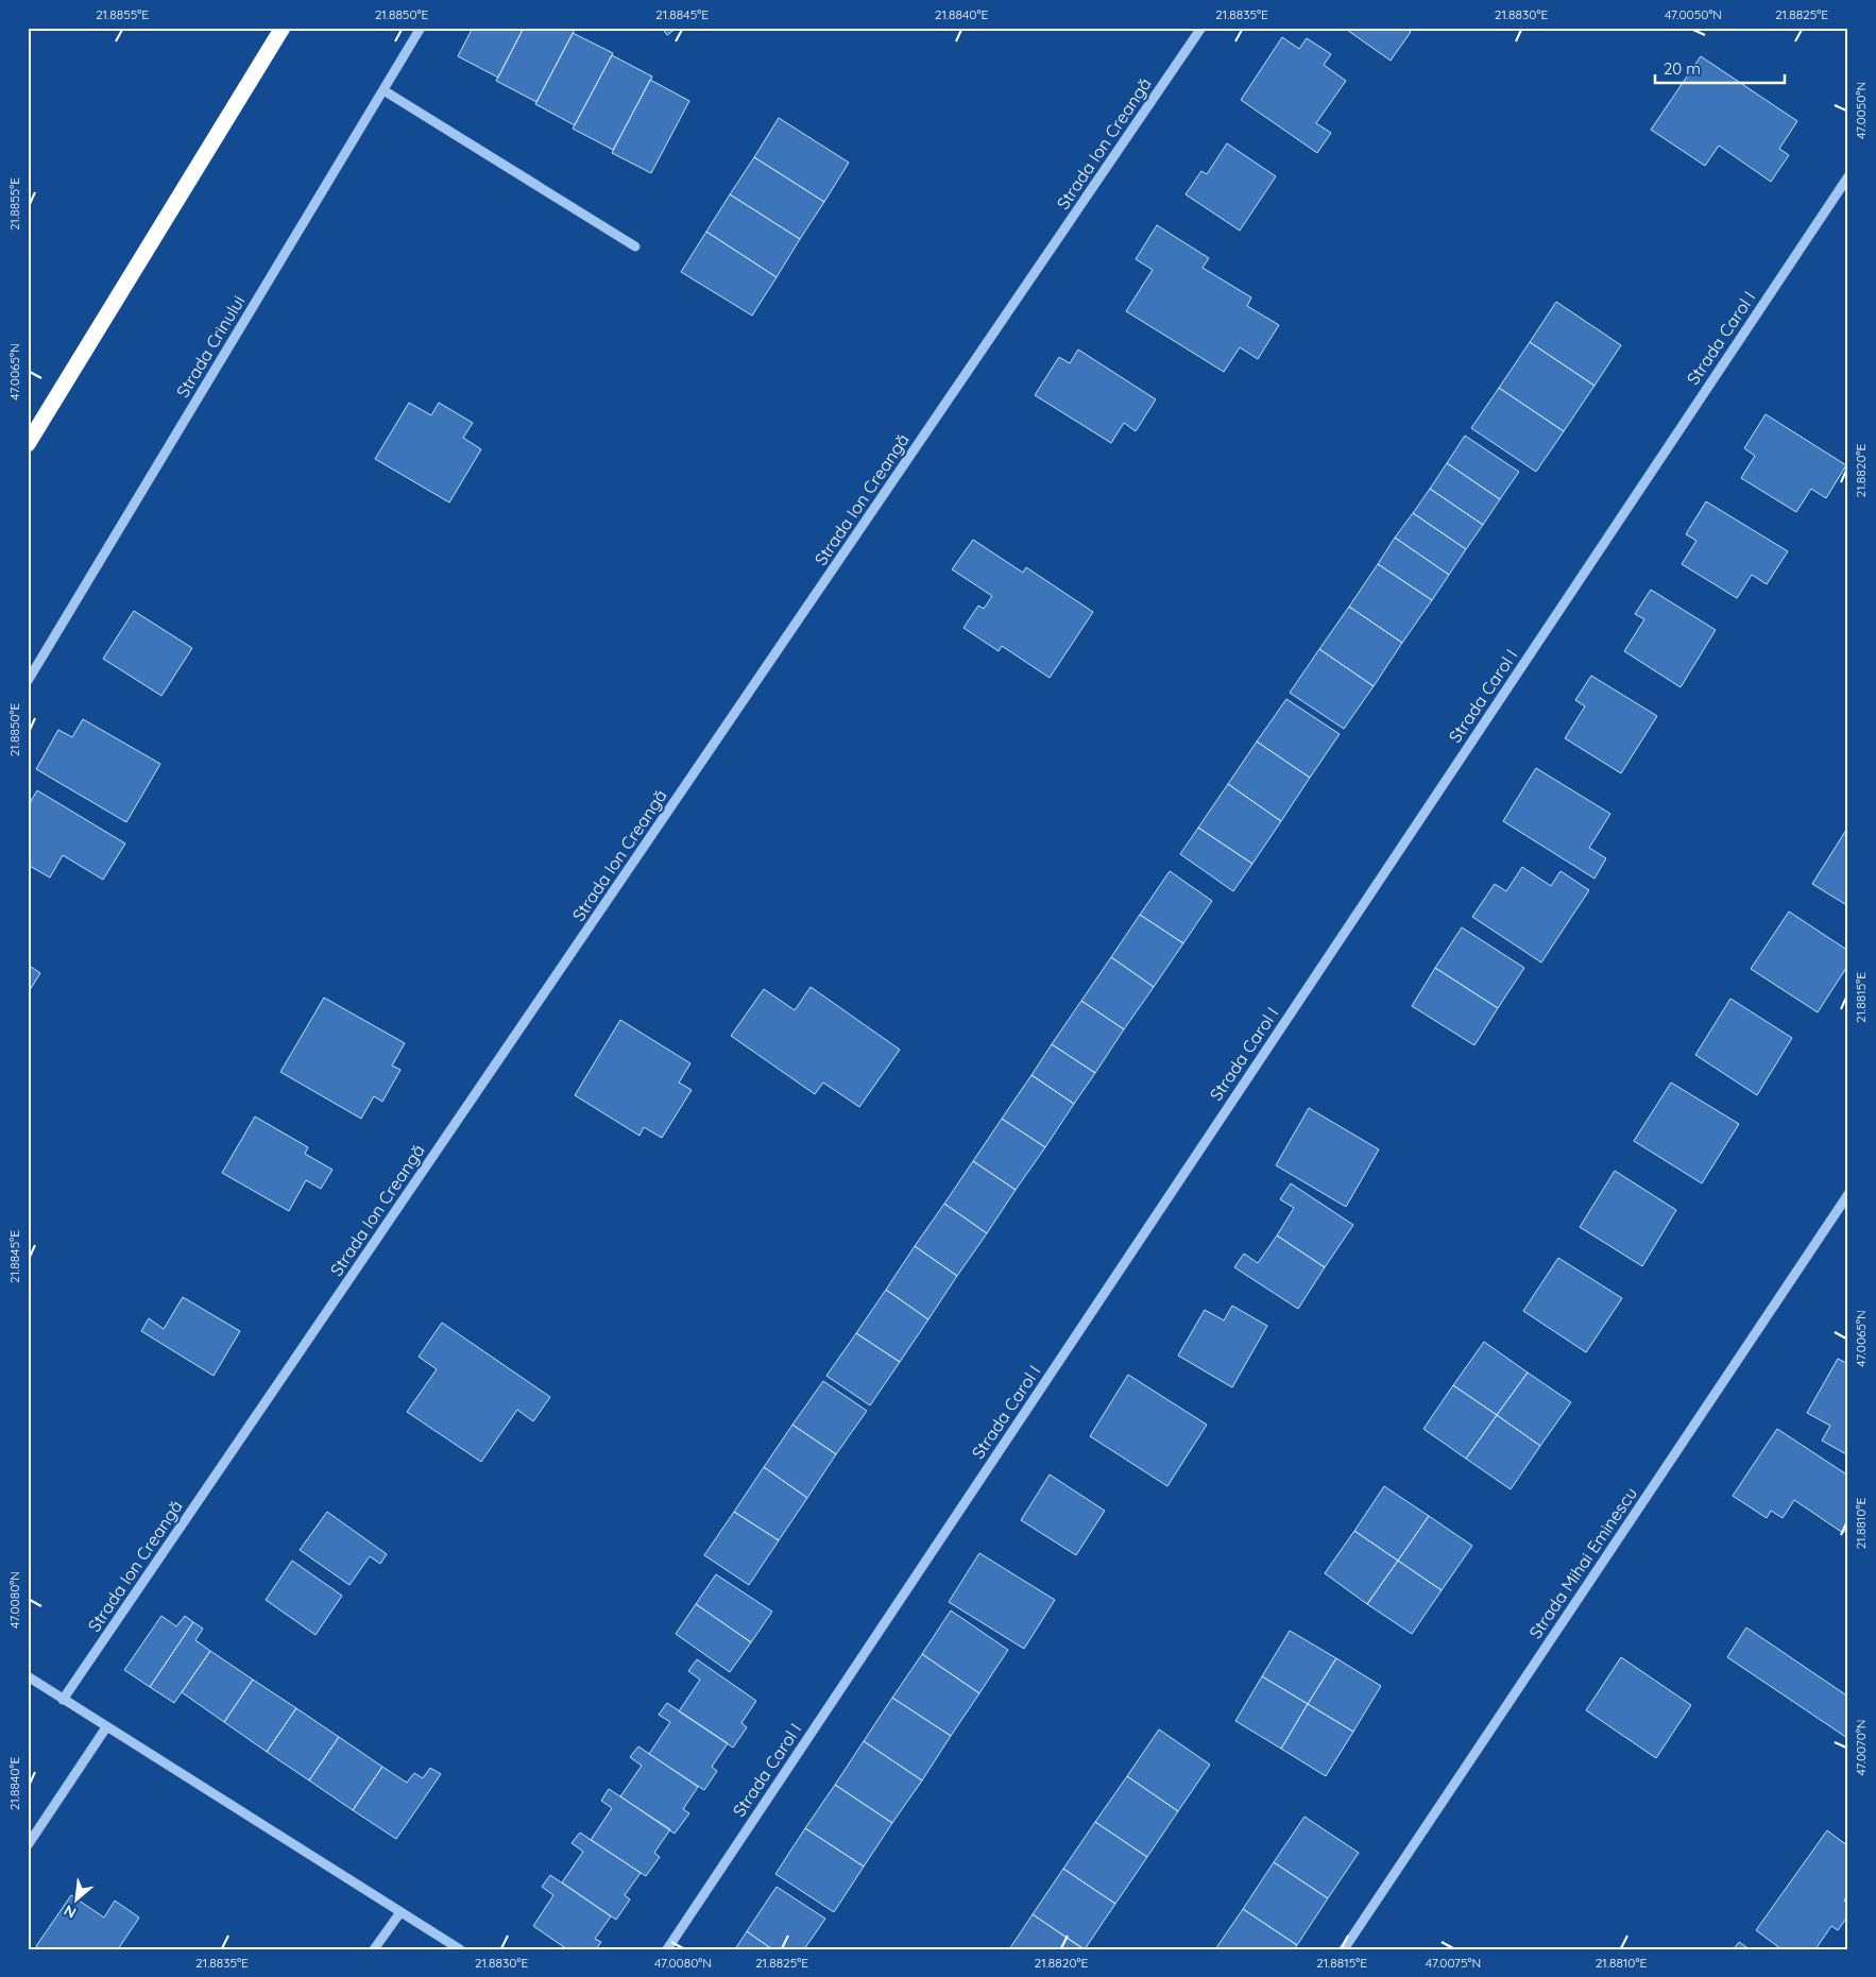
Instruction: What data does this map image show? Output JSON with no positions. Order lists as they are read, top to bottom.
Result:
{
  "streets": {
    "street": [
      "Strada Ion Creangă",
      "Strada Carol I",
      "Strada Crinului",
      "Strada Mihai Eminescu"
    ]
  },
  "scale_bar": "20 m",
  "north": "bottom left",
  "coordinates": [
    "21.8855°E",
    "21.8850°E",
    "21.8845°E",
    "21.8840°E",
    "21.8835°E",
    "21.8830°E",
    "47.0050°N",
    "21.8825°E",
    "47.0065°N",
    "21.8820°E",
    "21.8815°E",
    "21.8810°E",
    "47.0080°N",
    "47.0070°N",
    "47.0075°N"
  ]
}
